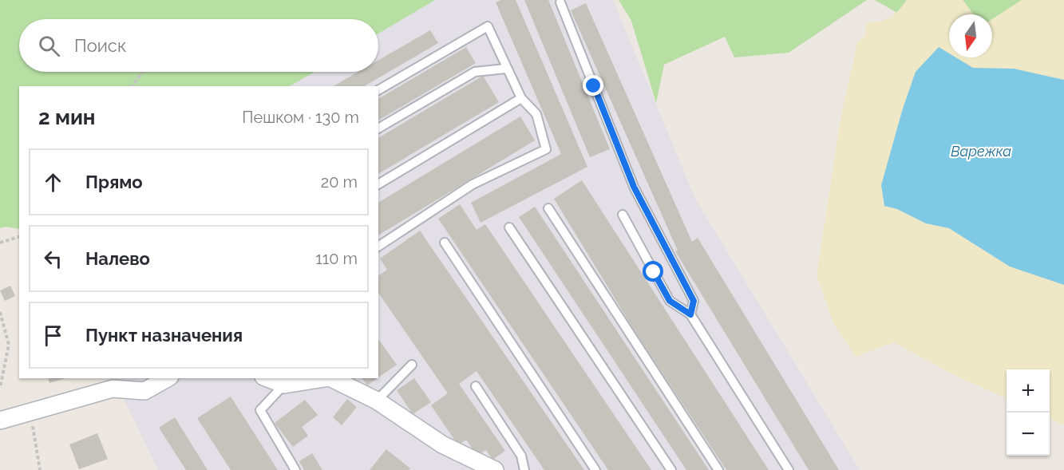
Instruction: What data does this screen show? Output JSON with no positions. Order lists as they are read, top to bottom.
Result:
{
  "water": ["Варежка"],
  "north": "bottom",
  "page": {
    "search": "Поиск",
    "heading": ["2 мин", "Пешком · 130 m"],
    "list": [
      ["Прямо", "20 m"],
      ["Налево", "110 m"],
      "Пункт назначения"
    ],
    "map_buttons": ["+", "−"]
  }
}
